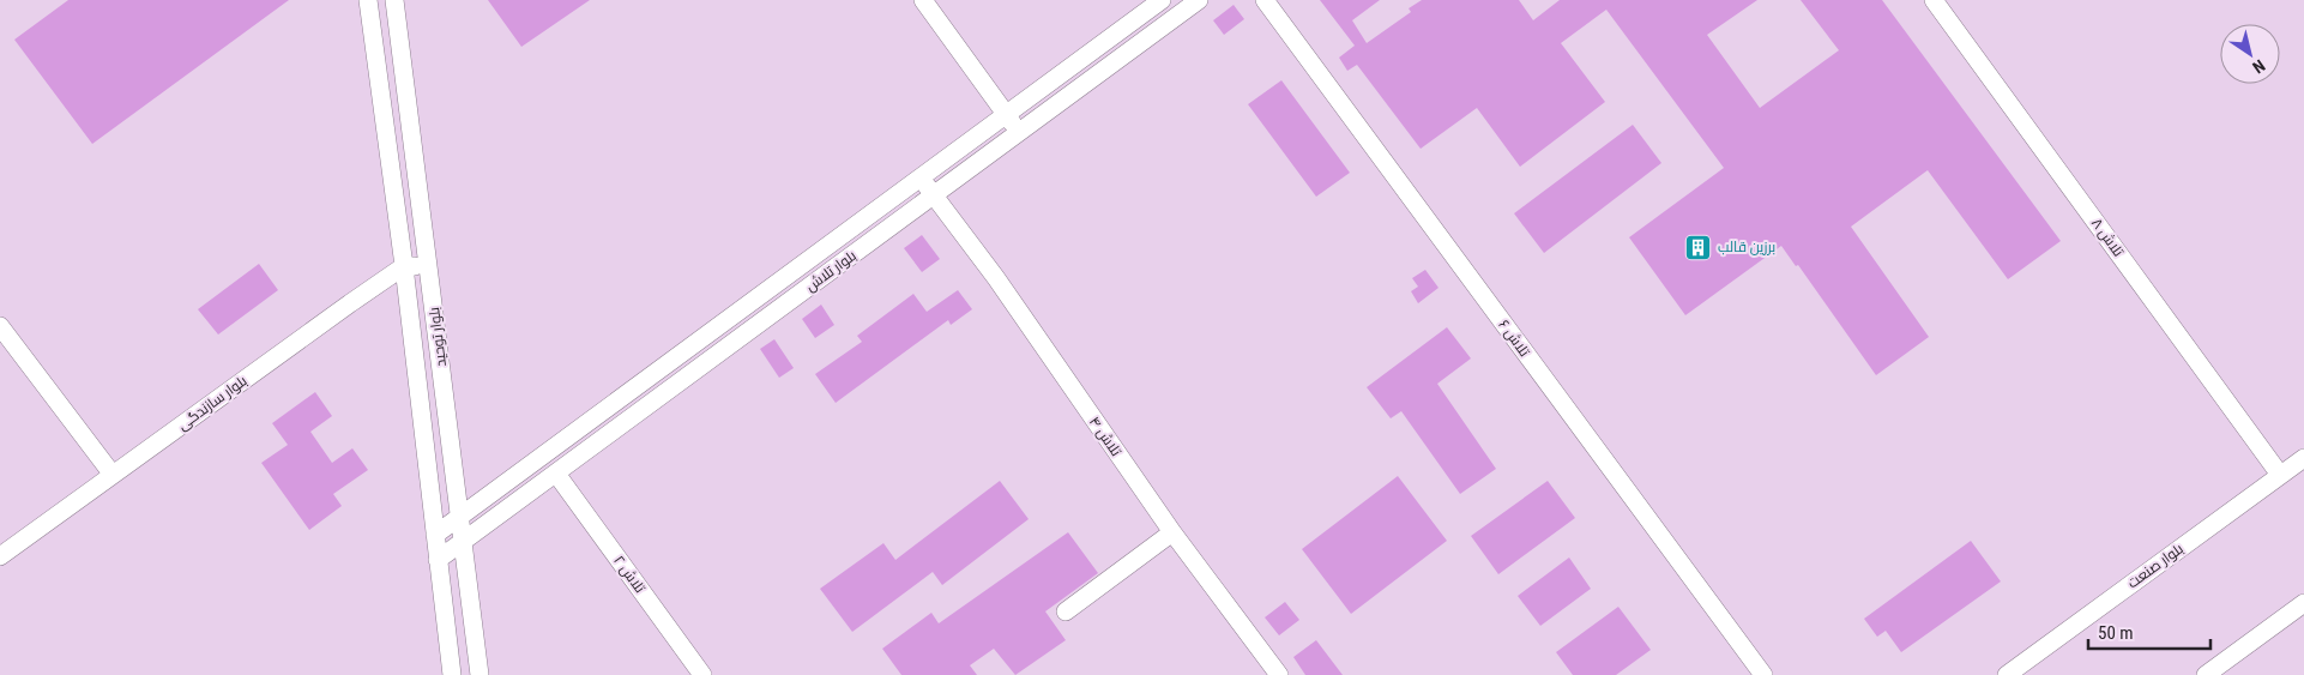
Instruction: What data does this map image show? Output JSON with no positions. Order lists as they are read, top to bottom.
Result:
{
  "streets": {
    "street": [
      "تلاش ۸",
      "بلوار تلاش",
      "بلوار توحید",
      "تلاش ۶",
      "بلوار سازندگی",
      "تلاش ۴",
      "بلوار صنعت",
      "تلاش ۲"
    ]
  },
  "crossings": [
    ["تلاش ۸", "بلوار صنعت"],
    ["بلوار تلاش", "بلوار توحید"],
    ["بلوار تلاش", "تلاش ۴"],
    ["بلوار تلاش", "تلاش ۲"],
    ["بلوار توحید", "بلوار سازندگی"]
  ],
  "places": {
    "building": ["برزین قالب"]
  },
  "scale_bar": "50 m",
  "north": "bottom right"
}
